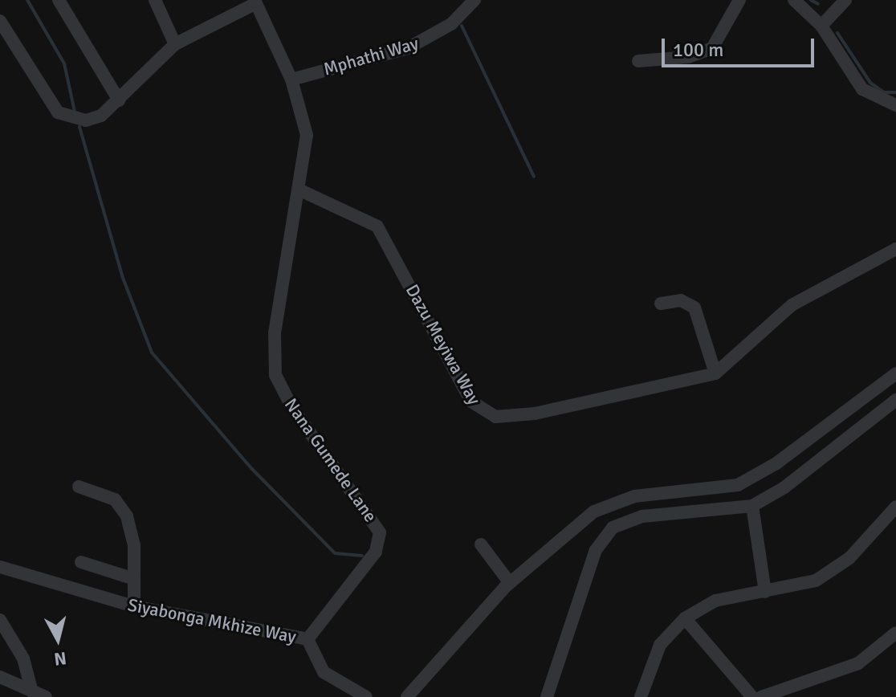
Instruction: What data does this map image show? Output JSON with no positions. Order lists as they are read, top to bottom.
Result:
{
  "streets": {
    "street": [
      "Mphathi Way",
      "Dazu Meyiwa Way",
      "Nana Gumede Lane",
      "Siyabonga Mkhize Way"
    ]
  },
  "crossings": [
    ["Dazu Meyiwa Way", "Nana Gumede Lane"],
    ["Nana Gumede Lane", "Siyabonga Mkhize Way"]
  ],
  "scale_bar": "100 m",
  "north": "bottom"
}
